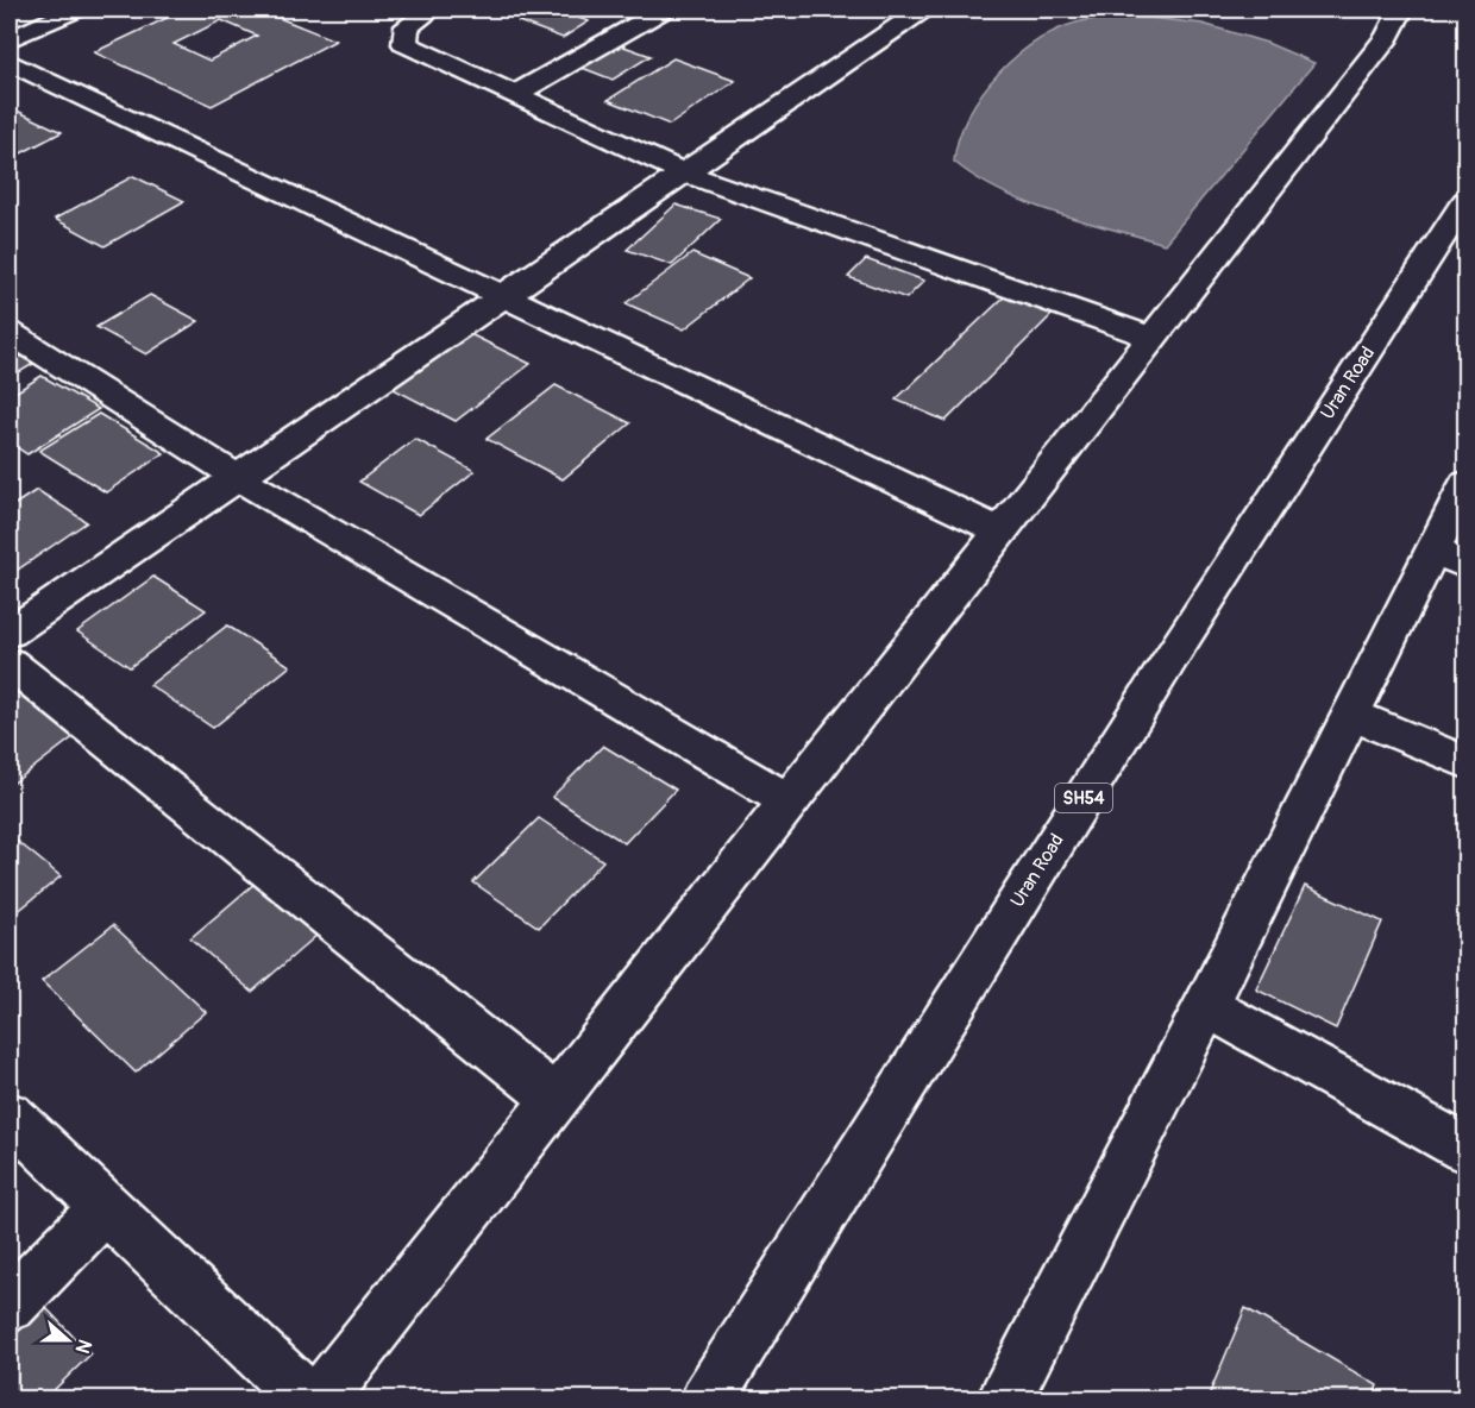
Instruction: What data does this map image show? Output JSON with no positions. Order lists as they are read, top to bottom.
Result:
{
  "streets": {
    "street": ["Uran Road", "SH54"]
  },
  "north": "right"
}
